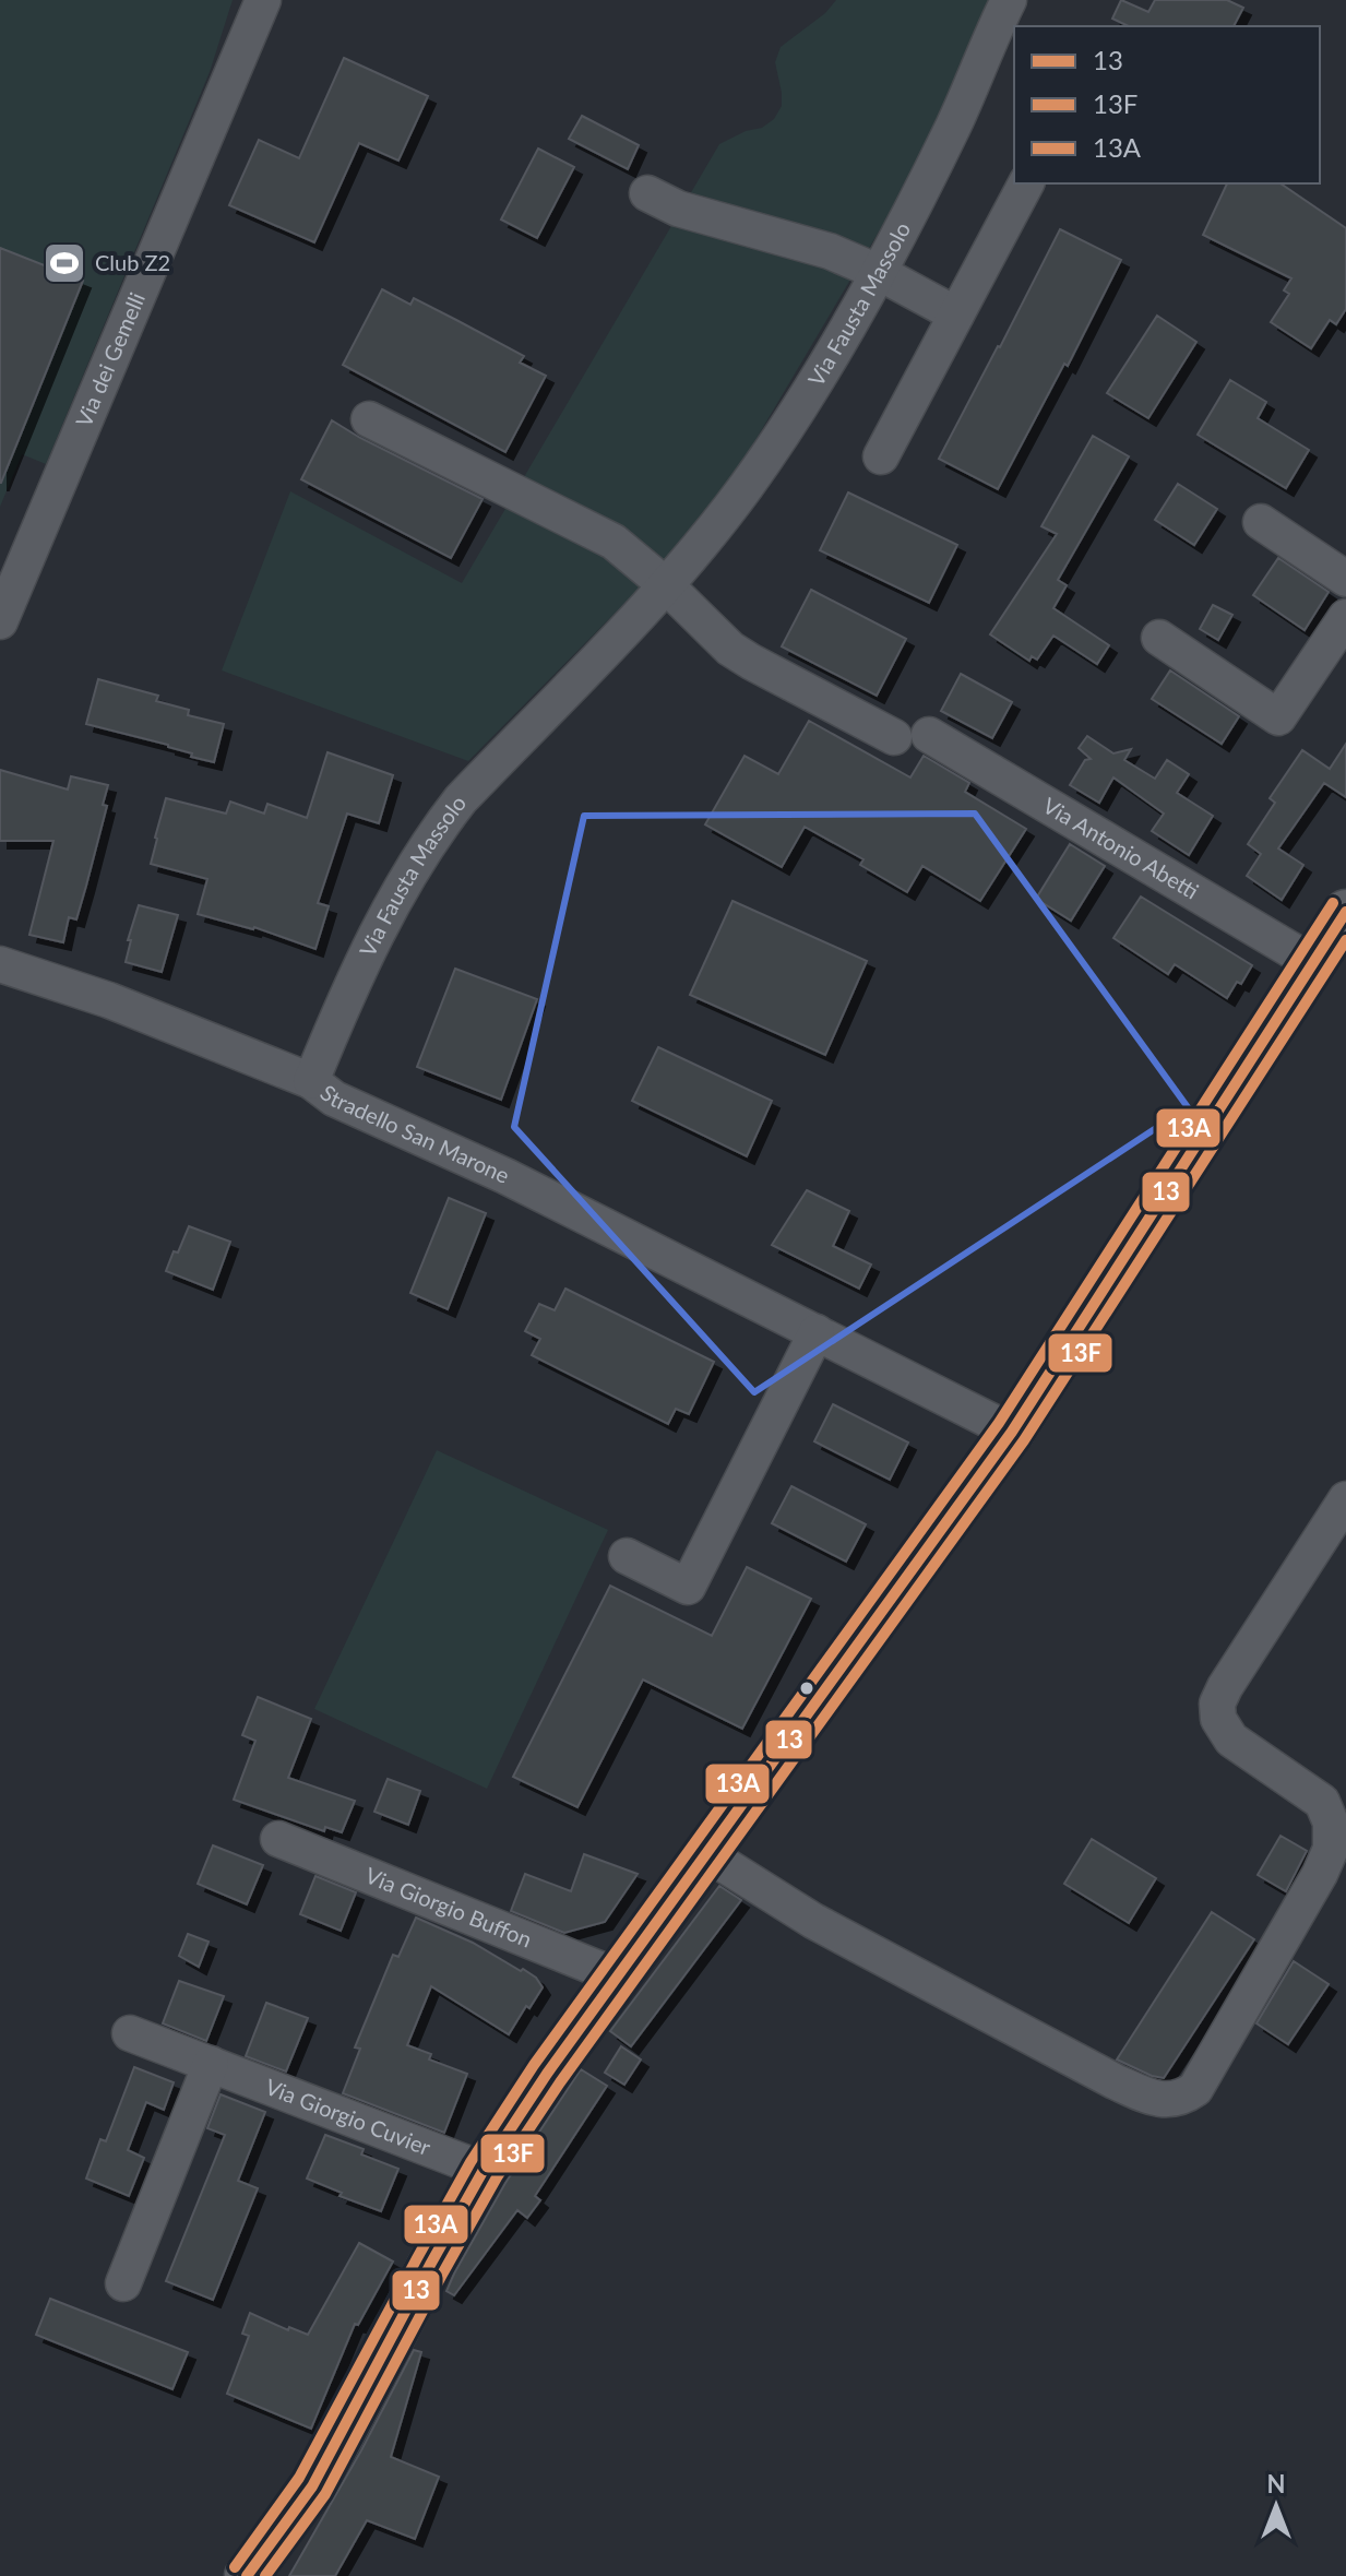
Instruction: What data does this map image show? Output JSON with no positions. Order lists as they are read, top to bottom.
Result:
{
  "streets": {
    "street": [
      "Via Fausta Massolo",
      "Via dei Gemelli",
      "Via Antonio Abetti",
      "Stradello San Marone",
      "Via Giorgio Buffon",
      "Via Giorgio Cuvier"
    ]
  },
  "crossings": [
    ["Via Fausta Massolo", "Stradello San Marone"]
  ],
  "places": {
    "sports": ["Club Z2"]
  },
  "lines": ["transit line 13A", "transit line 13", "transit line 13F"],
  "legend": ["13", "13F", "13A"],
  "north": "top"
}
